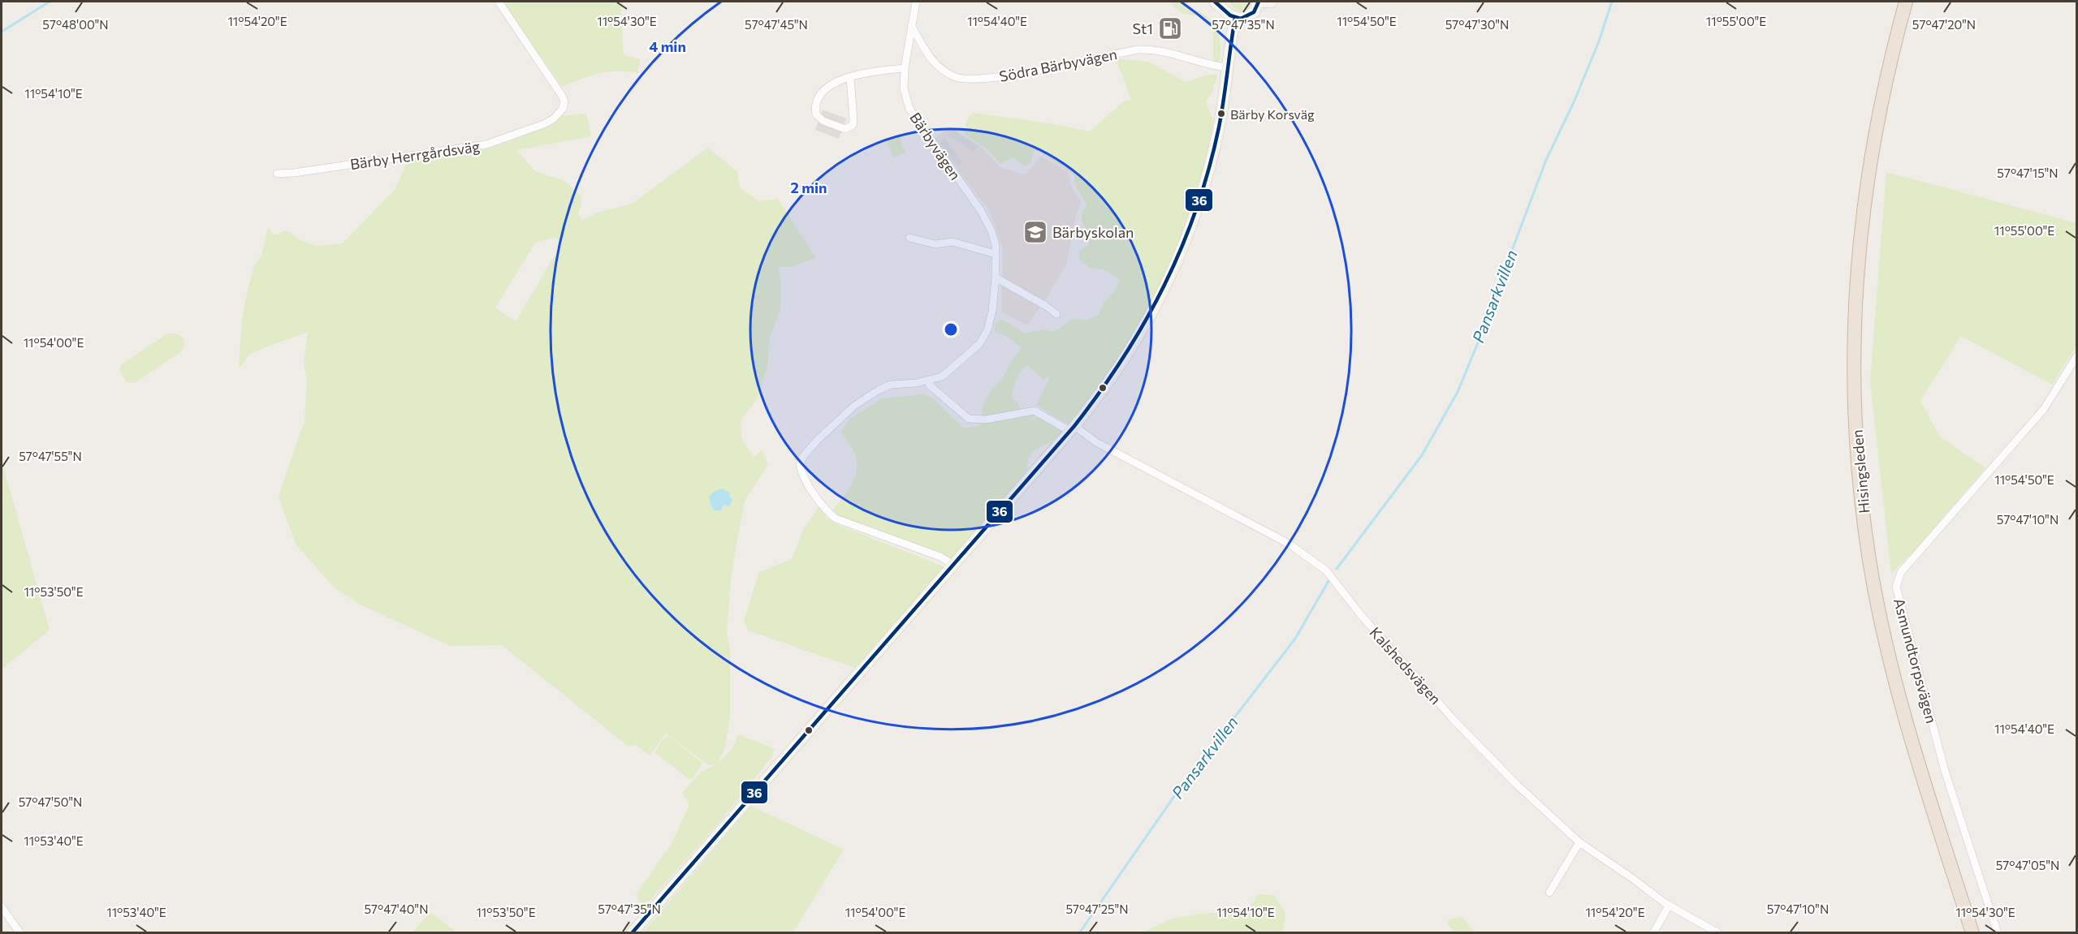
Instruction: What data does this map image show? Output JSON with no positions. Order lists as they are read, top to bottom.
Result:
{
  "streets": {
    "highway": ["Hisingsleden"],
    "street": [
      "Södra Bärbyvägen",
      "Bärbyvägen",
      "Bärby Herrgårdsväg",
      "Asmundtorpsvägen",
      "Kalshedsvägen"
    ]
  },
  "crossings": [
    ["Södra Bärbyvägen", "Bärbyvägen"]
  ],
  "water": ["Pansarkvillen"],
  "places": {
    "fuel station": ["St1"],
    "other": ["Bärby Korsväg"],
    "school or university": ["Bärbyskolan"]
  },
  "lines": ["transit line 36"],
  "coordinates": [
    "11°54'20\"E",
    "11°54'30\"E",
    "11°54'40\"E",
    "11°54'50\"E",
    "11°55'00\"E",
    "57°48'00\"N",
    "57°47'45\"N",
    "57°47'35\"N",
    "57°47'30\"N",
    "57°47'20\"N",
    "11°54'10\"E",
    "57°47'15\"N",
    "11°54'00\"E",
    "57°47'55\"N",
    "57°47'10\"N",
    "11°53'50\"E",
    "57°47'50\"N",
    "11°53'40\"E",
    "57°47'05\"N",
    "57°47'40\"N",
    "57°47'25\"N"
  ],
  "rings": ["4 min", "2 min"]
}
